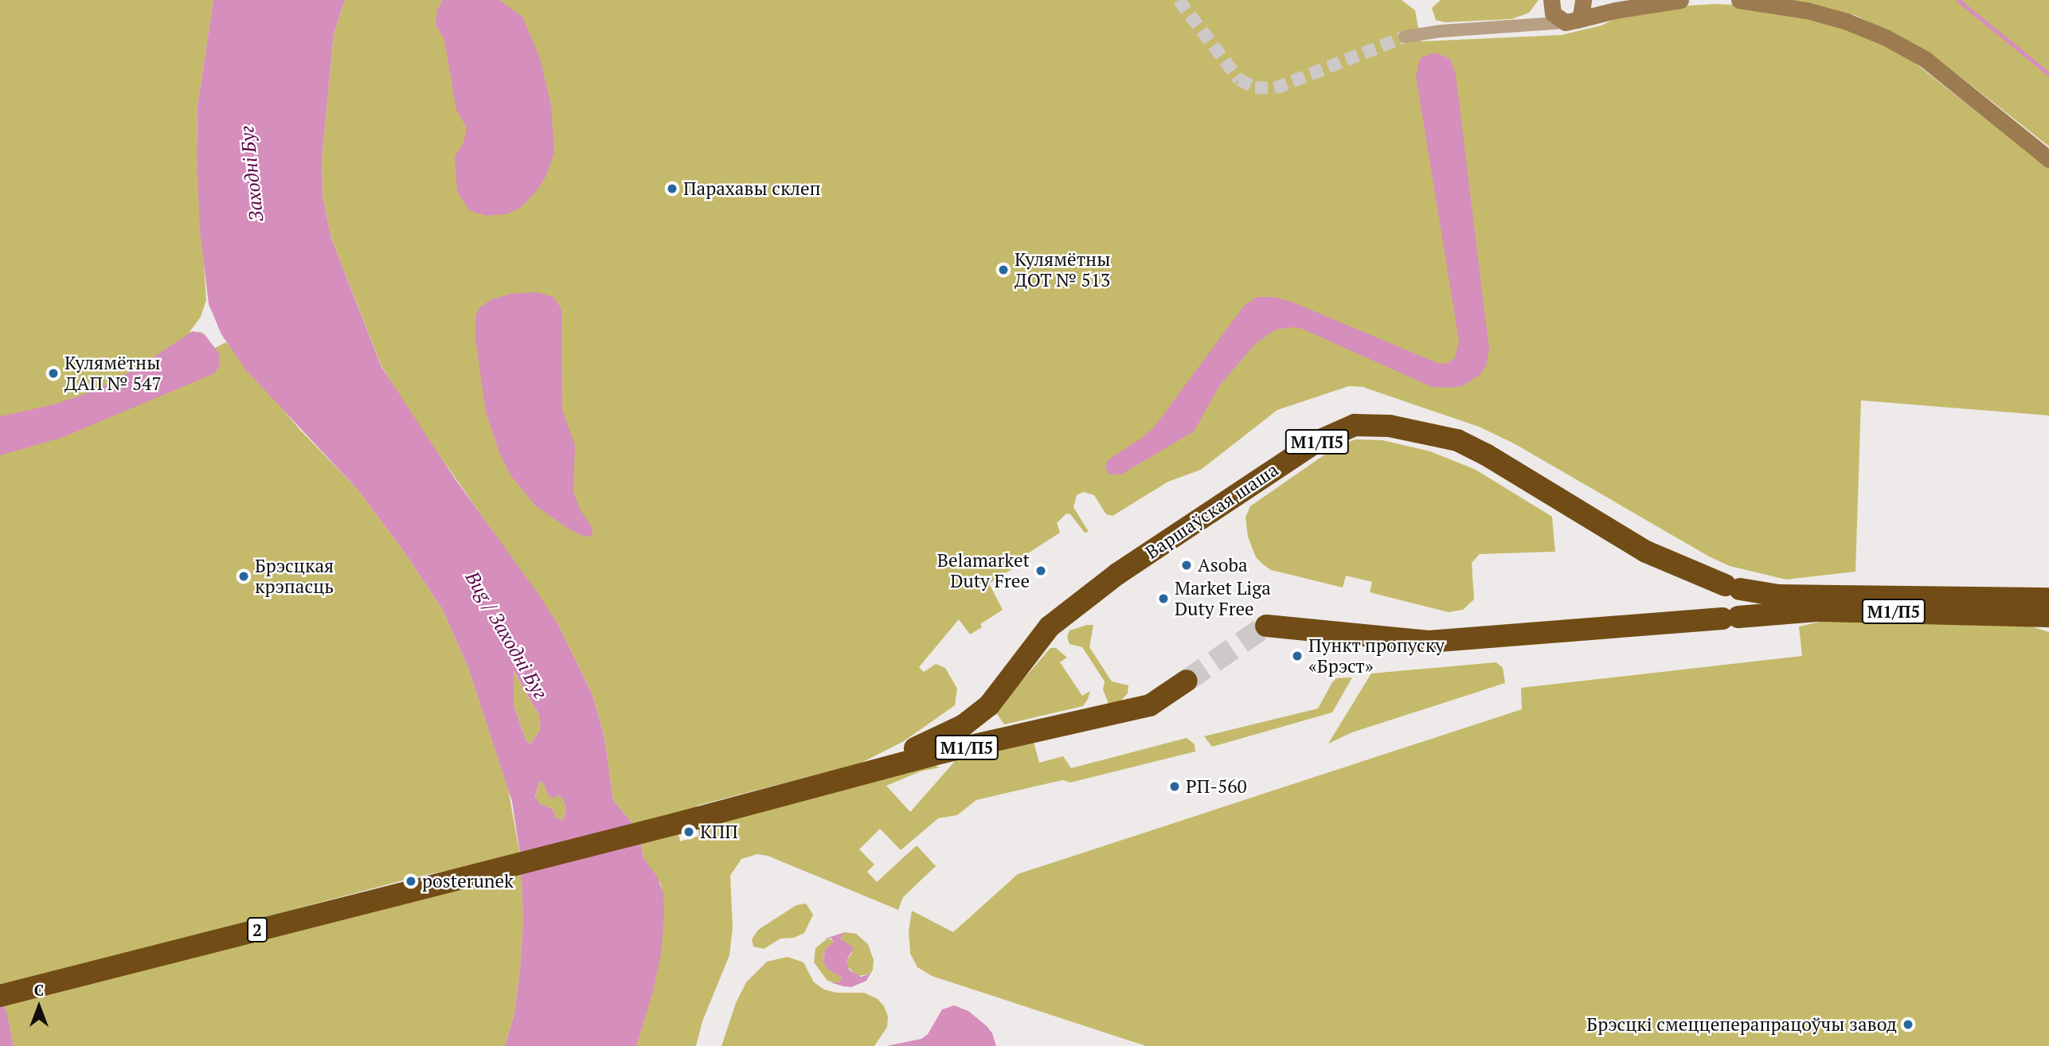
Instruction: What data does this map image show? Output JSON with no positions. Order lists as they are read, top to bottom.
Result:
{
  "streets": {
    "highway": ["М1/П5", "Варшаўская шаша", "2"]
  },
  "crossings": [
    ["Варшаўская шаша", "2"]
  ],
  "water": ["Заходні Буг", "Bug / Заходні Буг"],
  "places": [
    "Парахавы склеп",
    "Кулямётны ДОТ № 513",
    "Кулямётны ДАП № 547",
    "Asoba",
    "Belamarket Duty Free",
    "Брэсцкая крэпасць",
    "Market Liga Duty Free",
    "Пункт пропуску «Брэст»",
    "РП-560",
    "КПП",
    "posterunek",
    "Брэсцкі смеццеперапрацоўчы завод"
  ],
  "north": "top"
}
